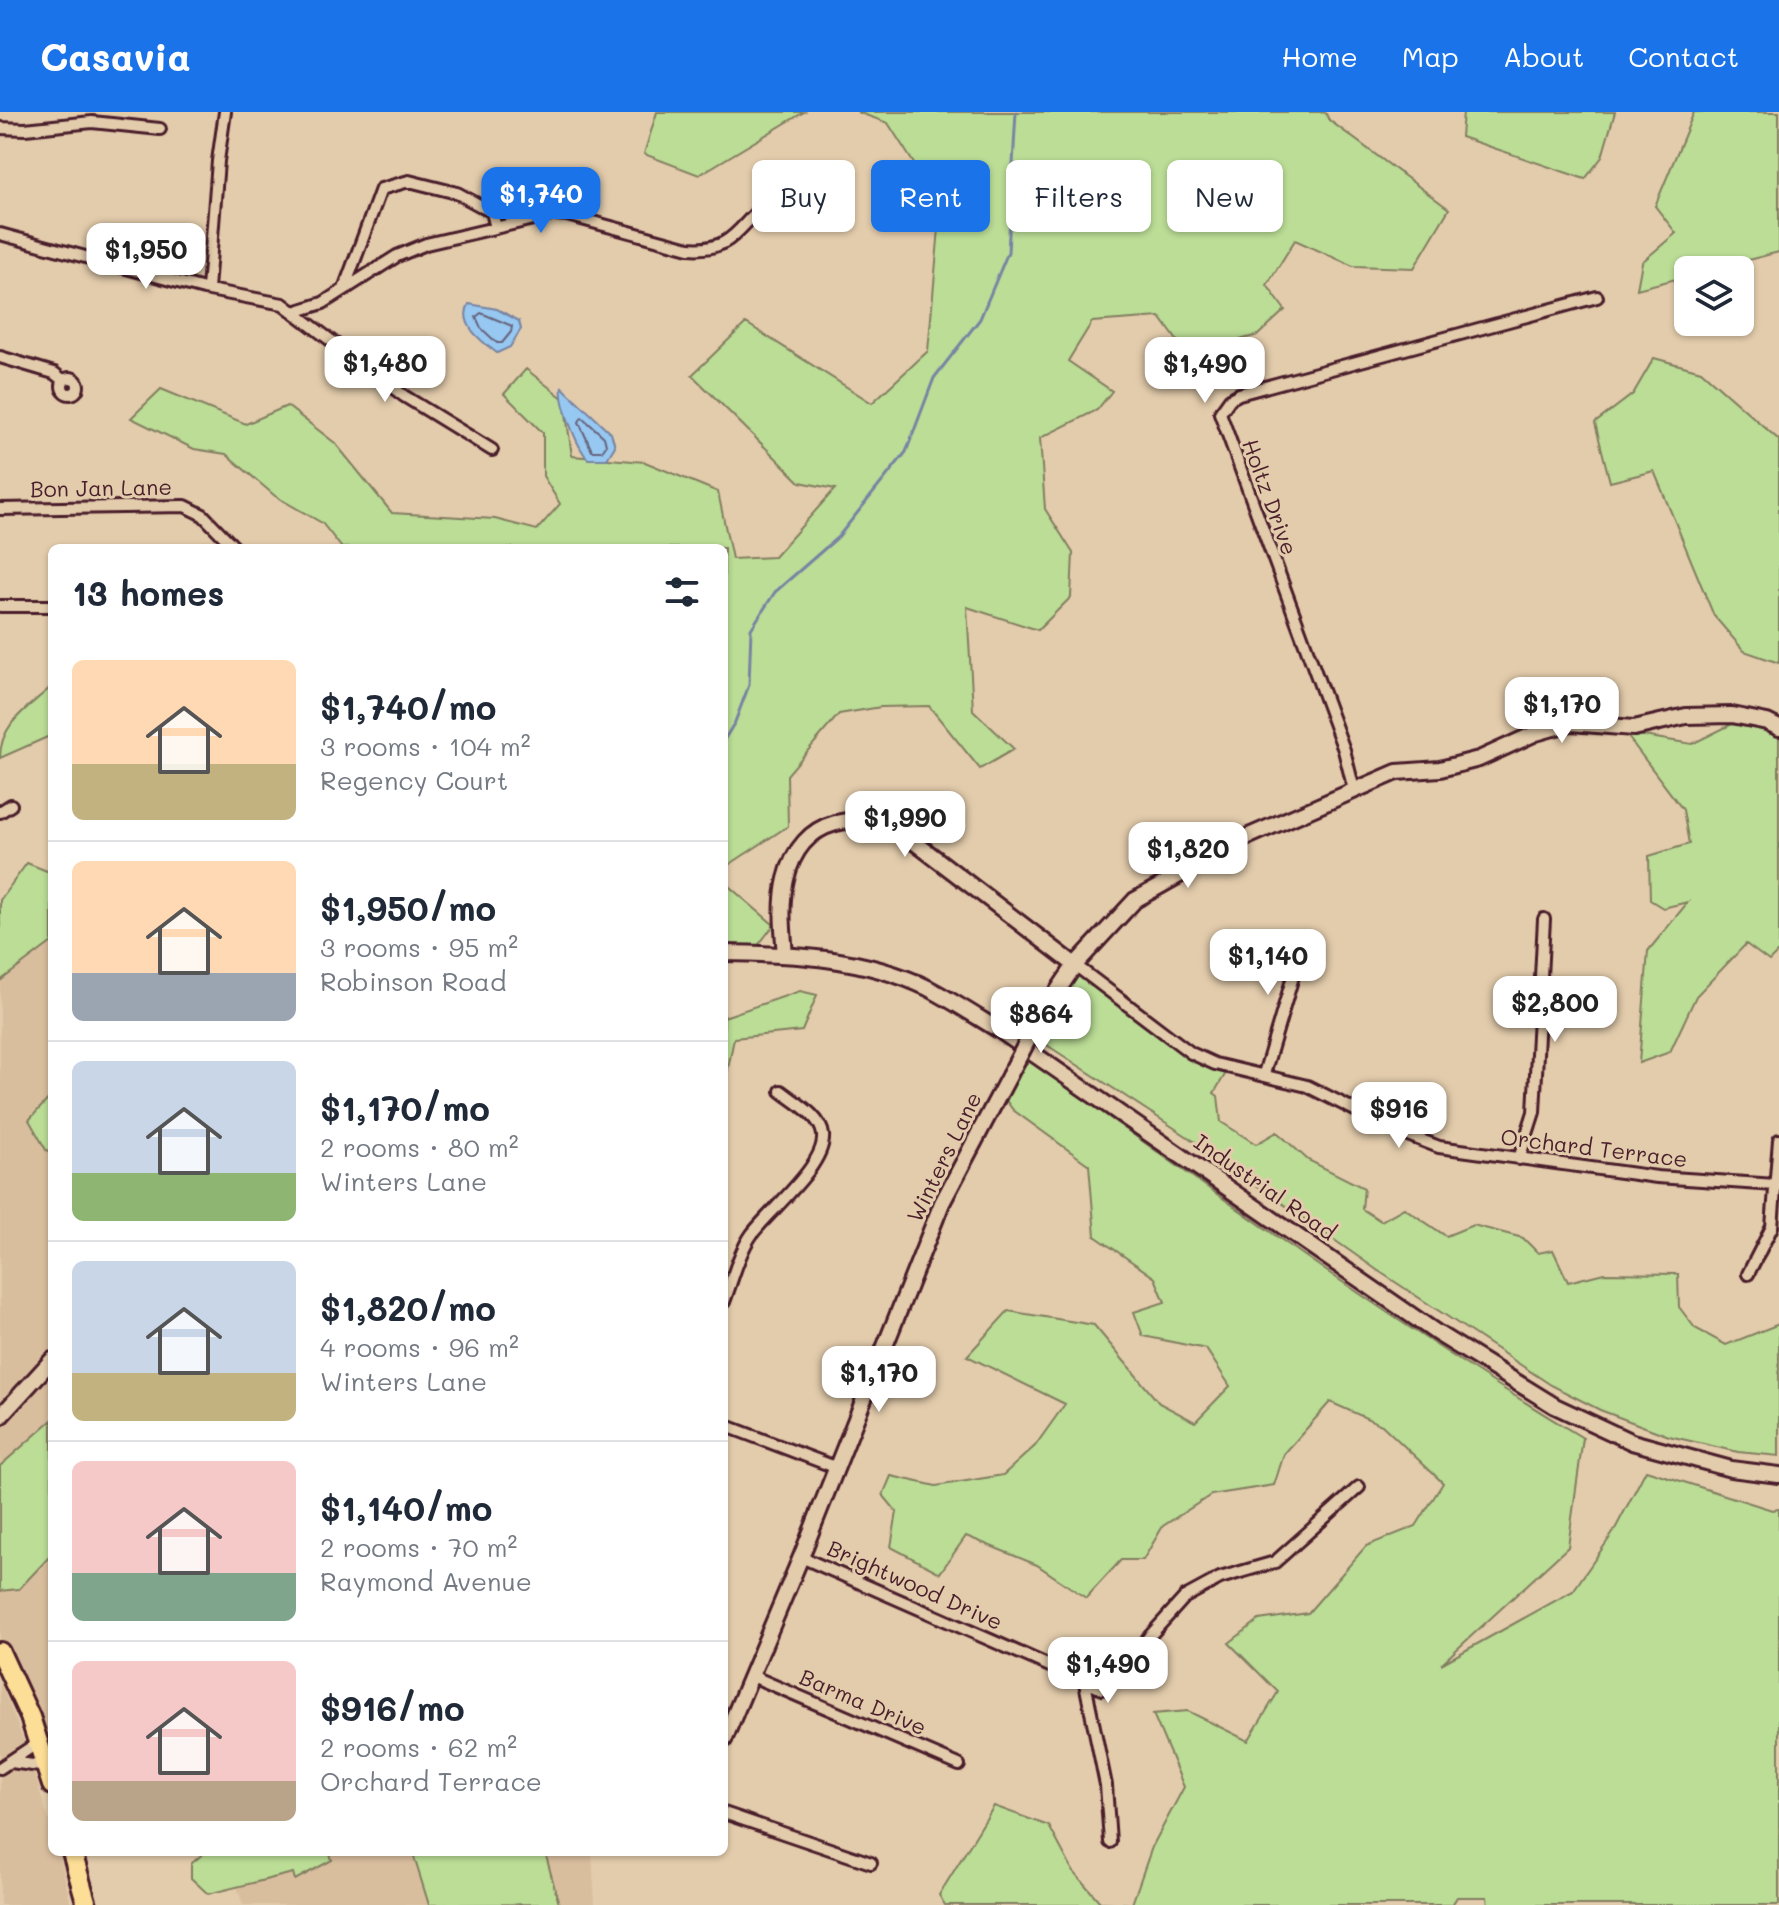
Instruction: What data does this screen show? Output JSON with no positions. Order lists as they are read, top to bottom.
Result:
{
  "streets": {
    "street": [
      "Bon Jan Lane",
      "Holtz Drive",
      "Orchard Terrace",
      "Winters Lane",
      "Industrial Road",
      "Brightwood Drive",
      "Barma Drive"
    ]
  },
  "crossings": [
    ["Holtz Drive", "Winters Lane"],
    ["Orchard Terrace", "Winters Lane"],
    ["Winters Lane", "Brightwood Drive"],
    ["Winters Lane", "Barma Drive"]
  ],
  "page": {
    "header": "Casavia",
    "nav": [
      "Home",
      "Map",
      "About",
      "Contact"
    ],
    "chip": [
      "Buy",
      "Rent",
      "Filters",
      "New"
    ],
    "price": [
      "$1,740",
      "$1,950",
      "$1,480",
      "$1,490",
      "$1,170",
      "$1,990",
      "$1,820",
      "$1,140",
      "$2,800",
      "$864",
      "$916",
      "$1,170",
      "$1,490"
    ],
    "heading": "13 homes",
    "list": [
      {
        "name": "$1,740/mo",
        "note": "3 rooms · 104 m² · Regency Court"
      },
      {
        "name": "$1,950/mo",
        "note": "3 rooms · 95 m² · Robinson Road"
      },
      {
        "name": "$1,170/mo",
        "note": "2 rooms · 80 m² · Winters Lane"
      },
      {
        "name": "$1,820/mo",
        "note": "4 rooms · 96 m² · Winters Lane"
      },
      {
        "name": "$1,140/mo",
        "note": "2 rooms · 70 m² · Raymond Avenue"
      },
      {
        "name": "$916/mo",
        "note": "2 rooms · 62 m² · Orchard Terrace"
      }
    ]
  }
}
